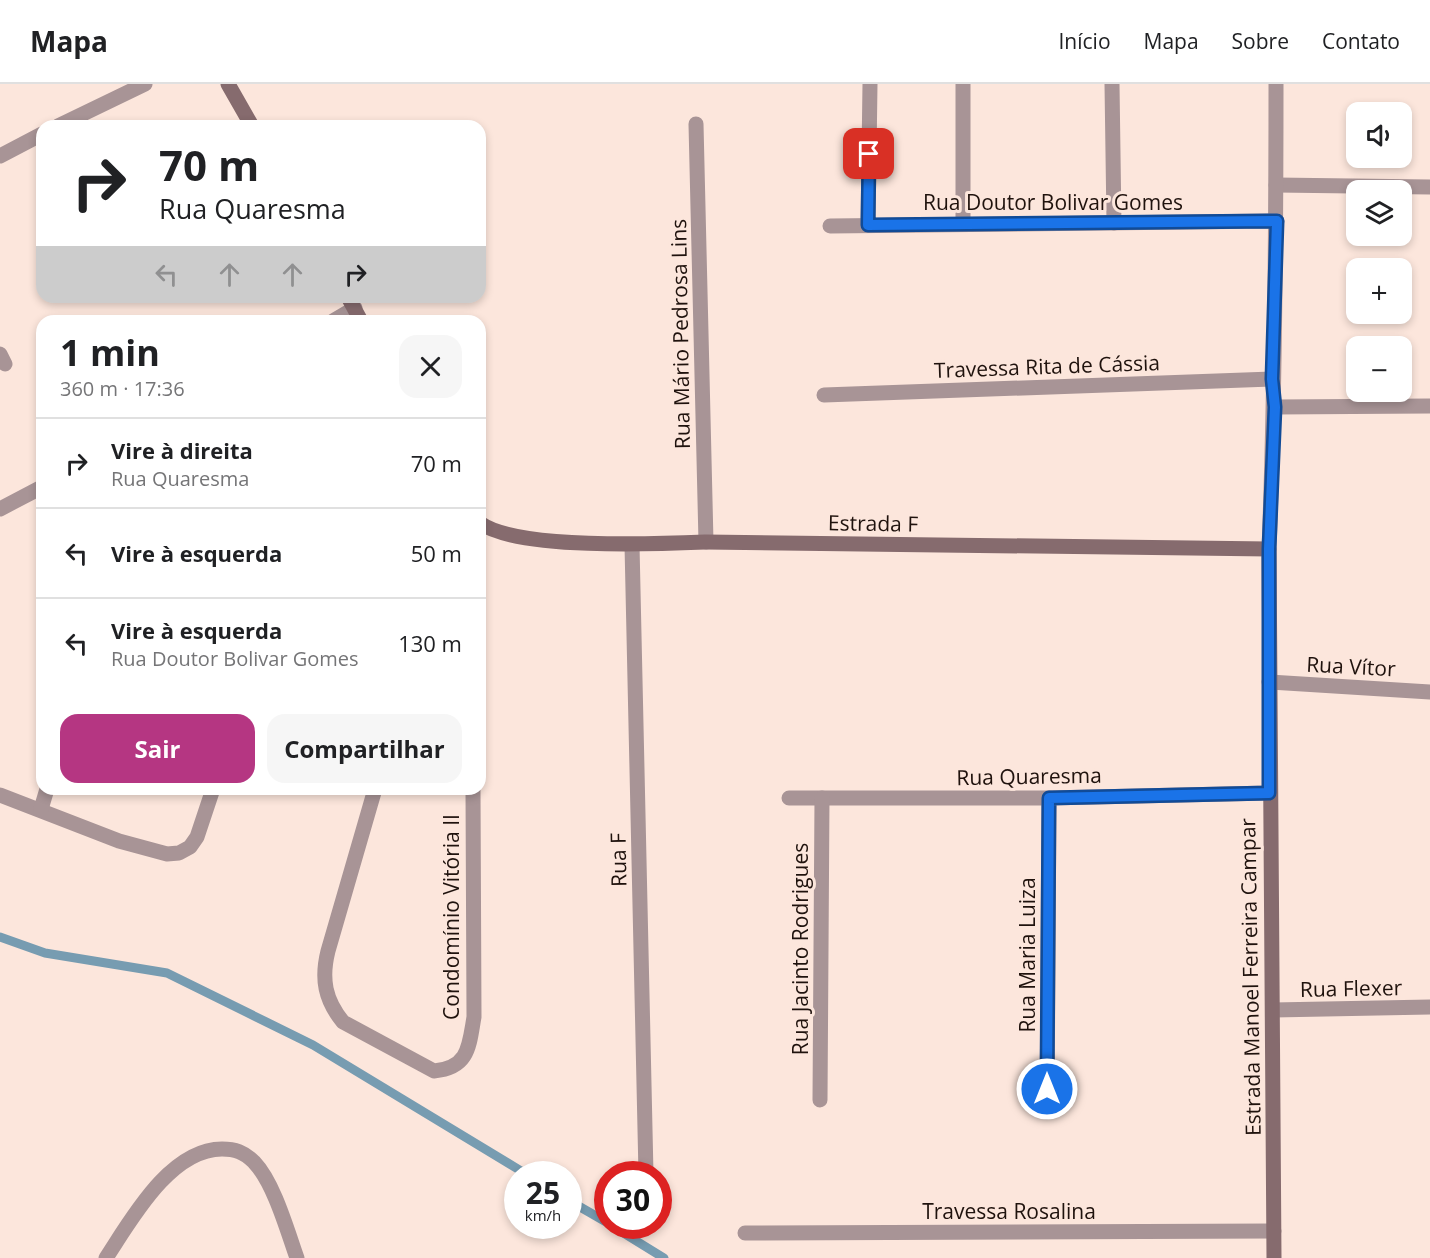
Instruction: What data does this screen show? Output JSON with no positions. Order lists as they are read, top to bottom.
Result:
{
  "streets": {
    "street": [
      "Rua Doutor Bolivar Gomes",
      "Rua Mário Pedrosa Lins",
      "Travessa Rita de Cássia",
      "Estrada F",
      "Rua Vítor",
      "Rua Quaresma",
      "Rua F",
      "Condomínio Vitória II",
      "Rua Jacinto Rodrigues",
      "Rua Maria Luiza",
      "Estrada Manoel Ferreira Campar",
      "Rua Flexer",
      "Travessa Rosalina"
    ]
  },
  "crossings": [
    ["Rua Doutor Bolivar Gomes", "Estrada Manoel Ferreira Campar"],
    ["Rua Mário Pedrosa Lins", "Estrada F"],
    ["Travessa Rita de Cássia", "Estrada Manoel Ferreira Campar"],
    ["Estrada F", "Rua F"],
    ["Estrada F", "Estrada Manoel Ferreira Campar"],
    ["Rua Vítor", "Estrada Manoel Ferreira Campar"],
    ["Rua Quaresma", "Rua Jacinto Rodrigues"],
    ["Rua Quaresma", "Rua Maria Luiza"],
    ["Rua Quaresma", "Estrada Manoel Ferreira Campar"],
    ["Estrada Manoel Ferreira Campar", "Rua Flexer"],
    ["Estrada Manoel Ferreira Campar", "Travessa Rosalina"]
  ],
  "page": {
    "header": "Mapa",
    "nav": [
      "Início",
      "Mapa",
      "Sobre",
      "Contato"
    ],
    "map_buttons": ["+", "−"],
    "turn": ["70 m", "Rua Quaresma"],
    "heading": ["1 min", "360 m · 17:36"],
    "list": [
      {
        "name": "Vire à direita",
        "note": "Rua Quaresma",
        "value": "70 m"
      },
      {
        "name": "Vire à esquerda",
        "value": "50 m"
      },
      {
        "name": "Vire à esquerda",
        "note": "Rua Doutor Bolivar Gomes",
        "value": "130 m"
      }
    ],
    "buttons": ["Sair", "Compartilhar"],
    "speed": "25 km/h",
    "limit": "30"
  }
}
